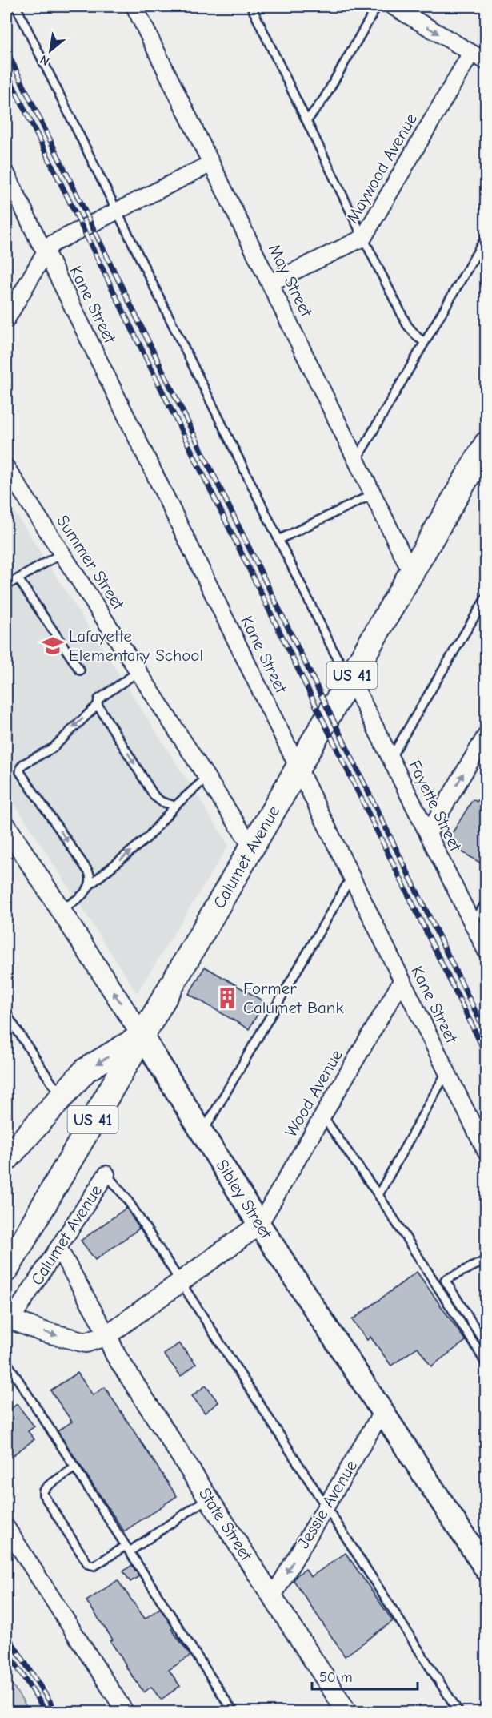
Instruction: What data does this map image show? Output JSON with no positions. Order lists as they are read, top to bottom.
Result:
{
  "streets": {
    "main road": ["US 41", "Calumet Avenue", "Sibley Street"],
    "street": [
      "Maywood Avenue",
      "May Street",
      "Kane Street",
      "Summer Street",
      "Fayette Street",
      "Wood Avenue",
      "Jessie Avenue",
      "State Street"
    ]
  },
  "crossings": [
    ["Maywood Avenue", "May Street"],
    ["May Street", "Calumet Avenue"],
    ["Kane Street", "Calumet Avenue"],
    ["Kane Street", "Wood Avenue"],
    ["Summer Street", "Calumet Avenue"],
    ["Fayette Street", "Calumet Avenue"],
    ["Calumet Avenue", "Sibley Street"],
    ["Calumet Avenue", "State Street"],
    ["Wood Avenue", "Sibley Street"],
    ["Sibley Street", "Jessie Avenue"],
    ["Jessie Avenue", "State Street"]
  ],
  "one_way": ["Jessie Avenue"],
  "places": {
    "school or university": ["Lafayette Elementary School"],
    "building": ["Former Calumet Bank"]
  },
  "scale_bar": "50 m",
  "north": "bottom left"
}
